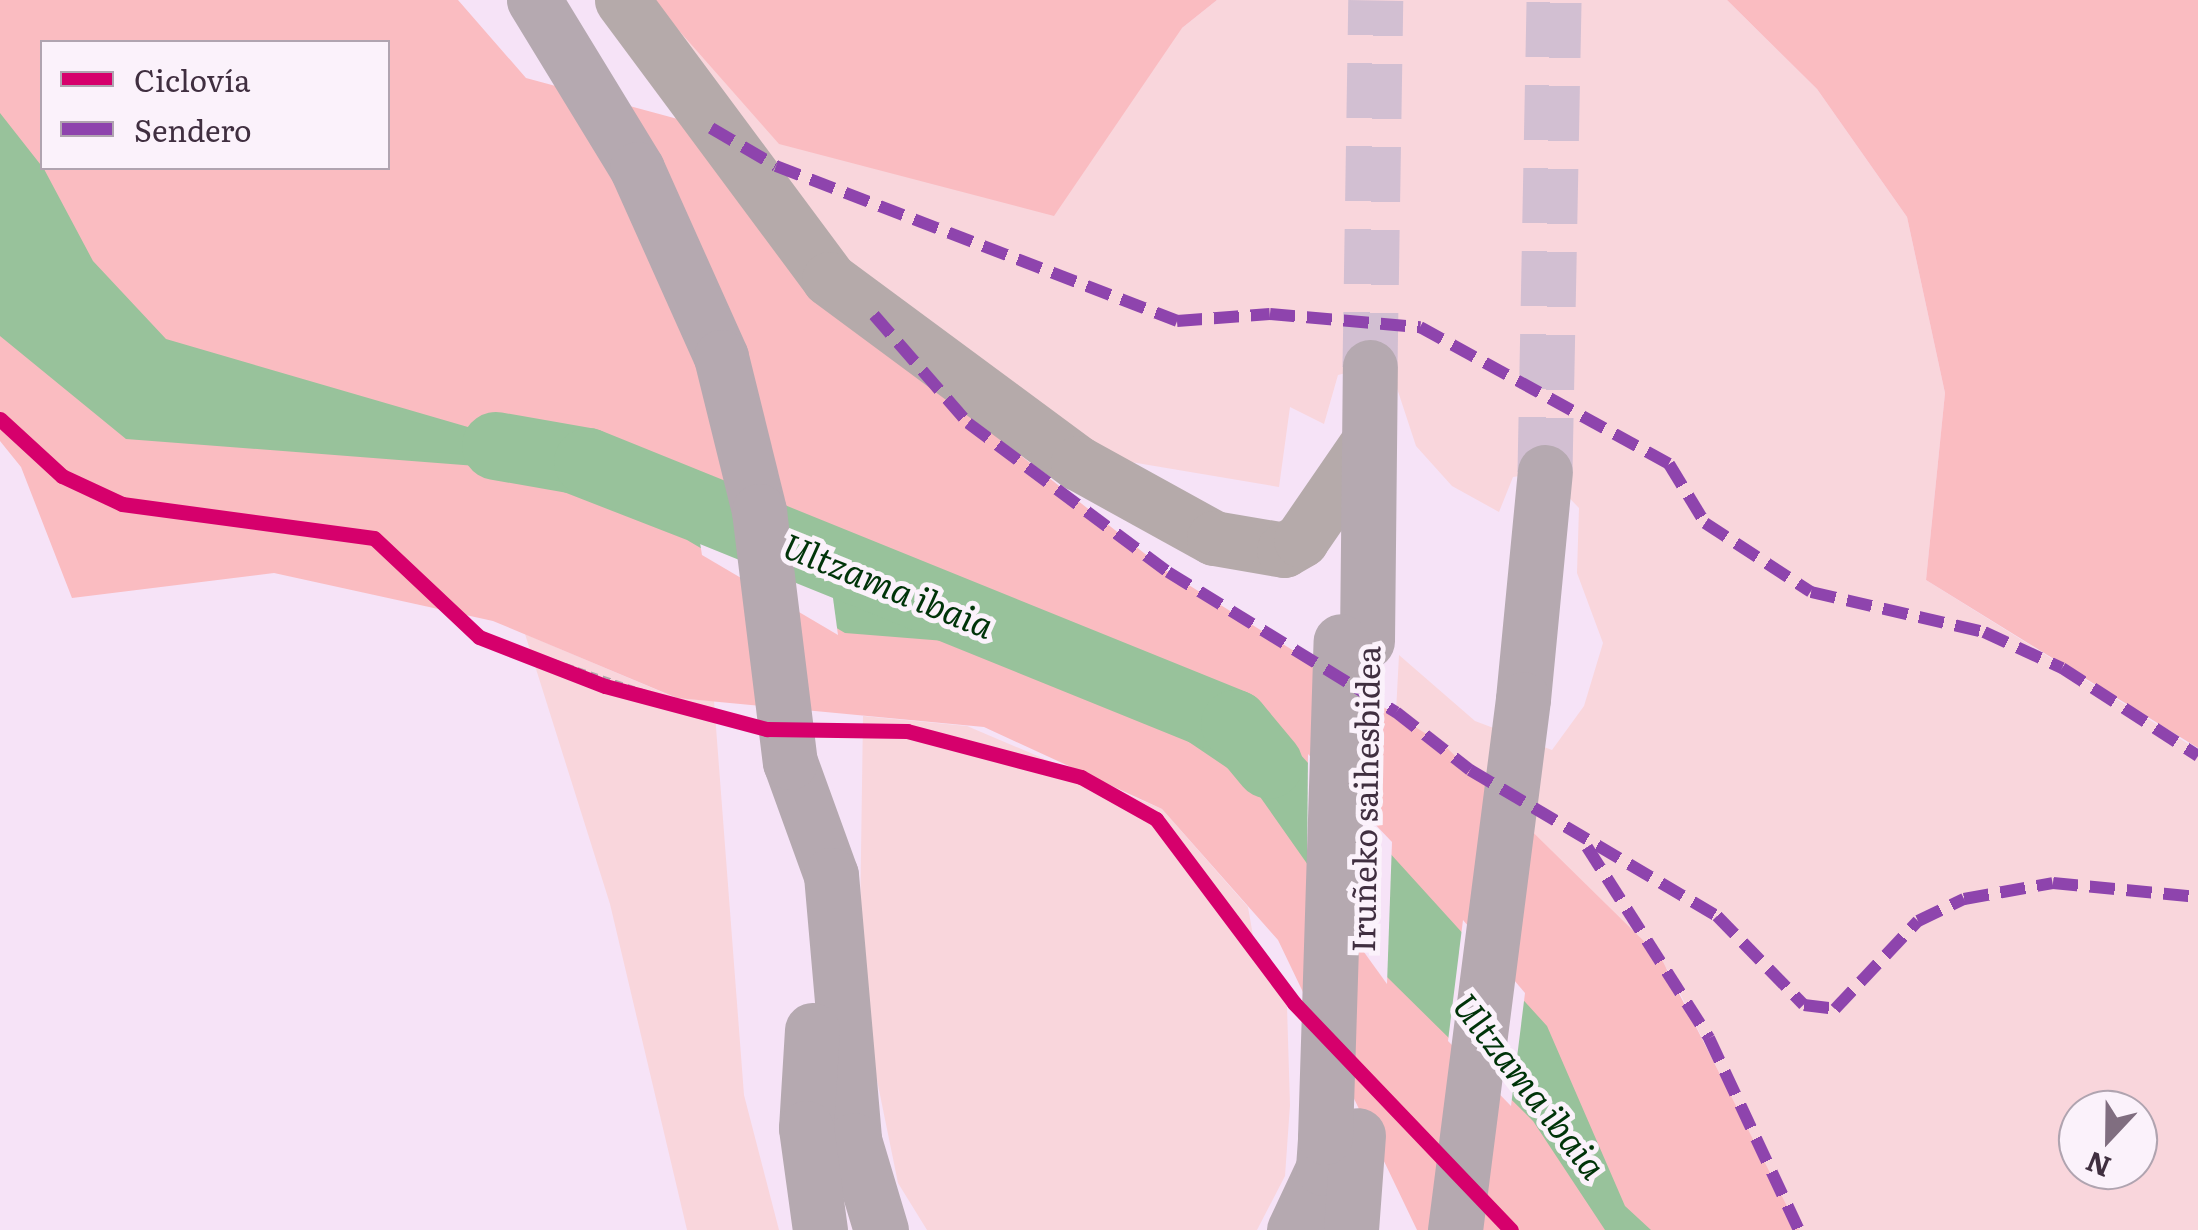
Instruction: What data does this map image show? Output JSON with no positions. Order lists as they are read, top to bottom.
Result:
{
  "streets": {
    "highway": ["Iruñeko saihesbidea"]
  },
  "water": ["Ultzama ibaia"],
  "legend": ["Ciclovía", "Sendero"],
  "north": "bottom"
}
